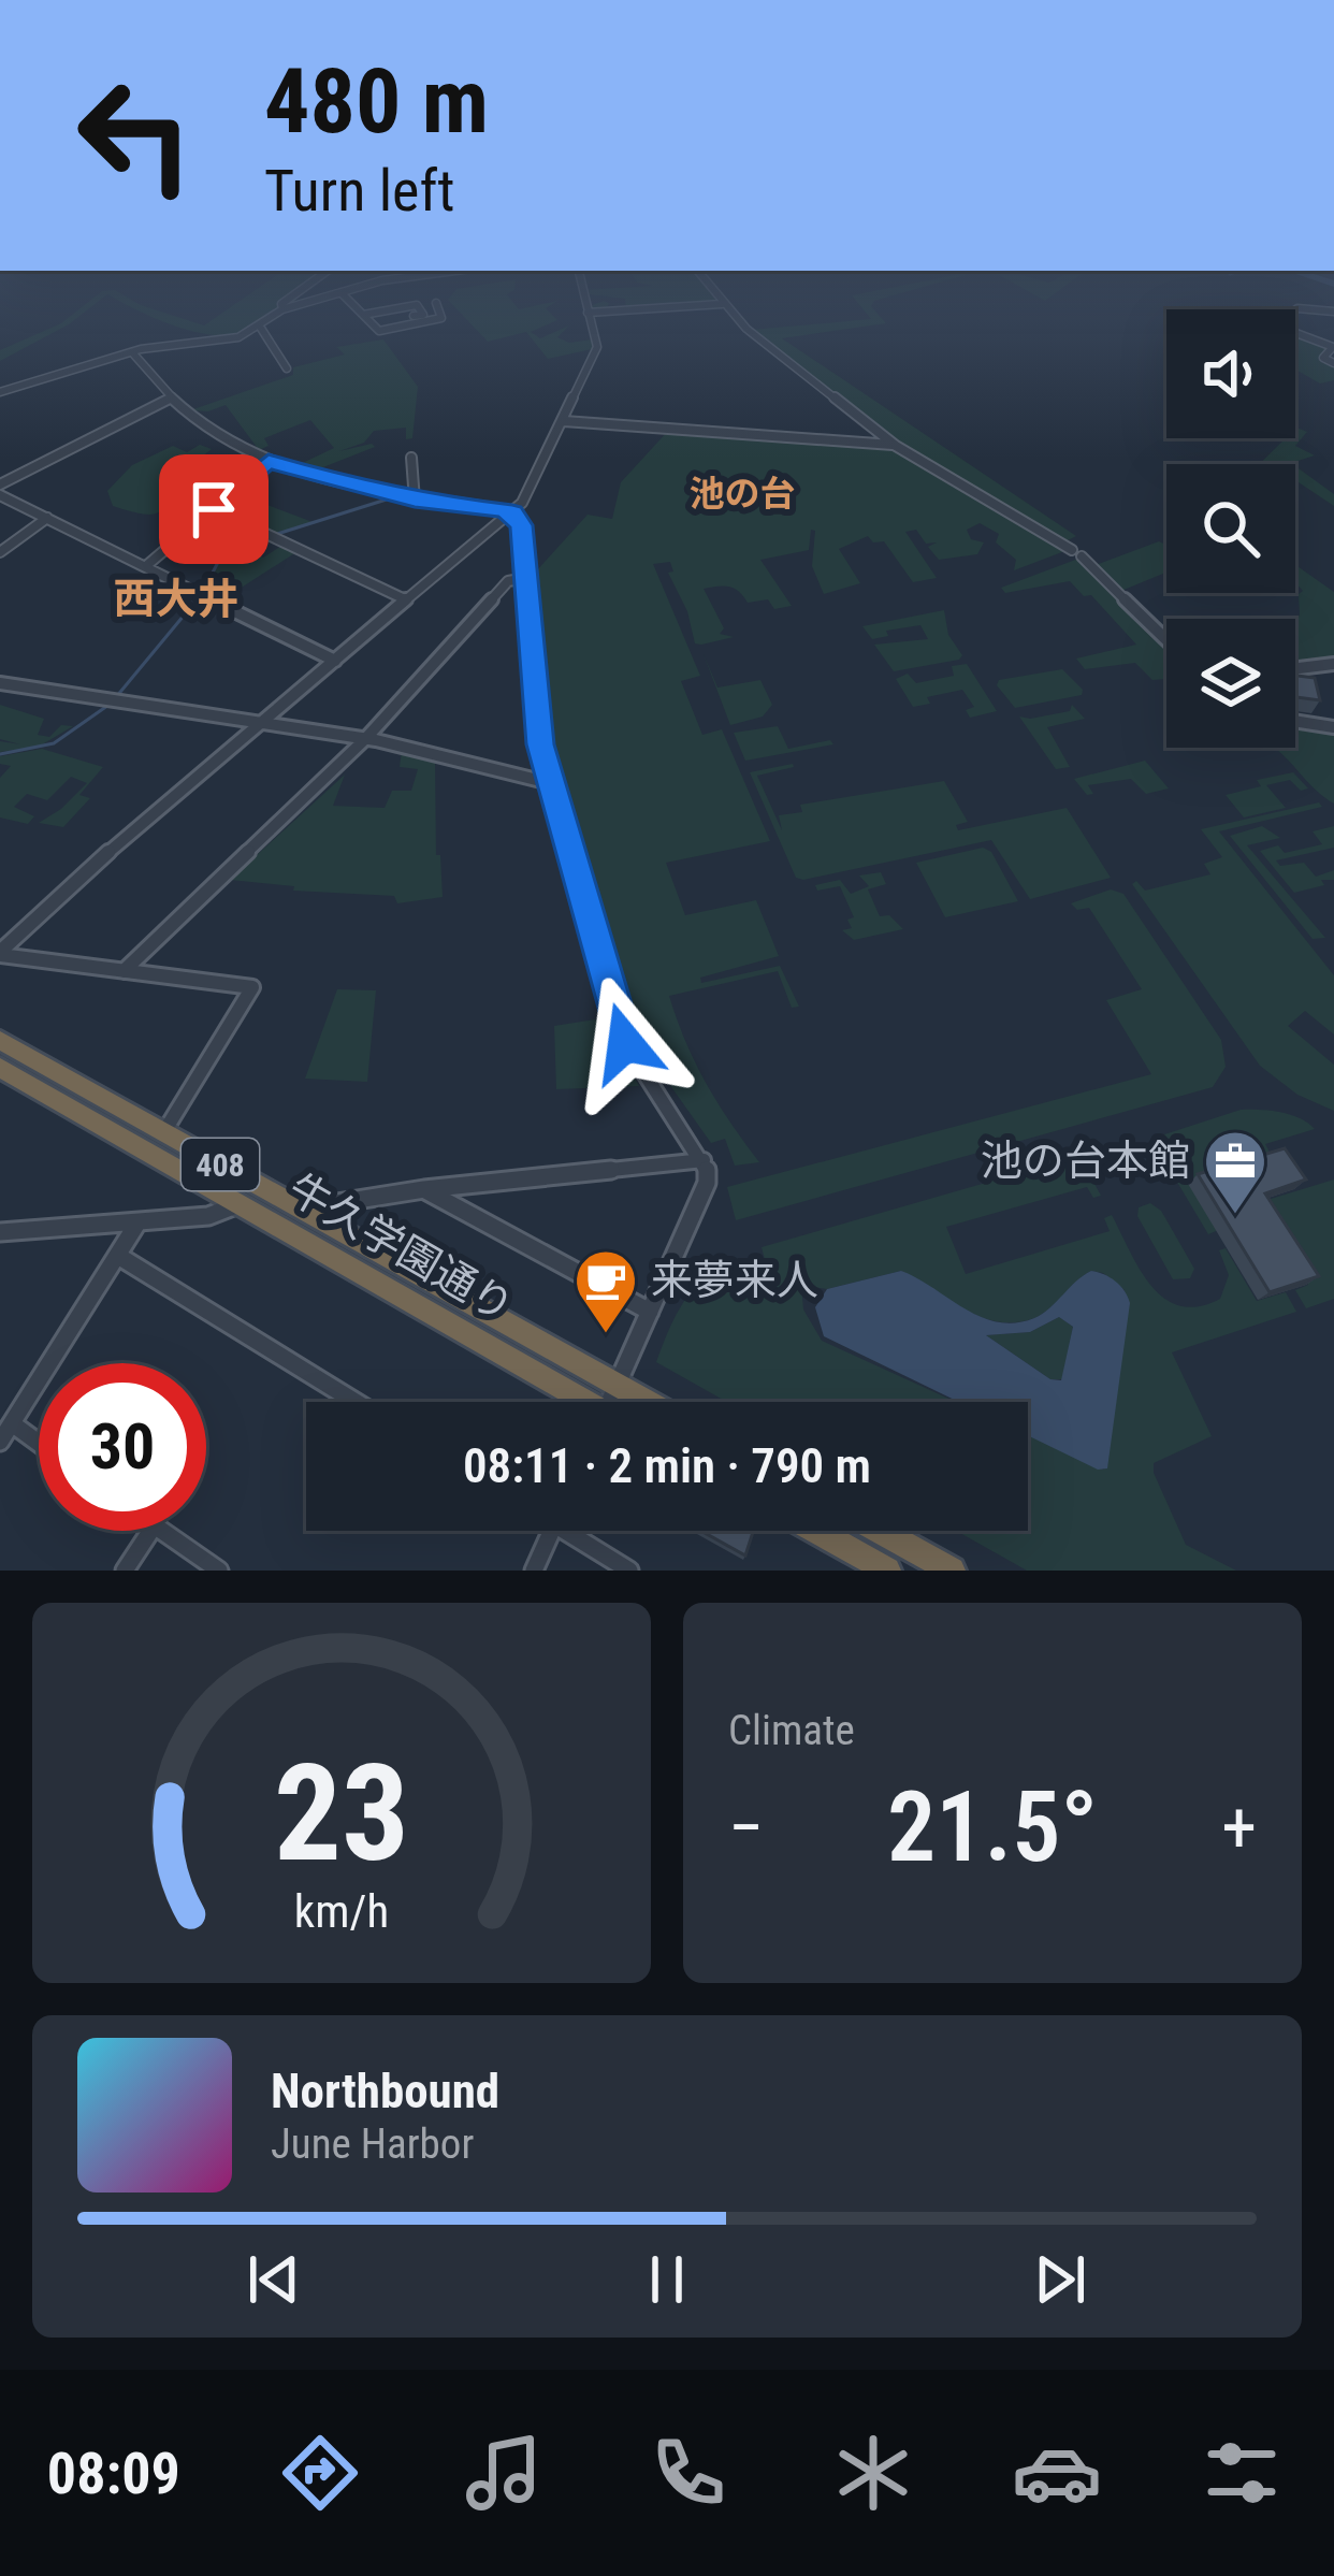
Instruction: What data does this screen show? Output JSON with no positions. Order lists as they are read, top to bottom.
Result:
{
  "streets": {
    "highway": ["408", "牛久学園通り"]
  },
  "districts": ["池の台", "西大井"],
  "places": {
    "office": ["池の台本館"],
    "cafe": ["来夢来人"]
  },
  "page": {
    "turn": ["480 m", "Turn left"],
    "limit": "30",
    "trip": "08:11 · 2 min · 790 m",
    "tile": "Climate",
    "heat": ["−", "21.5°", "+"],
    "song": ["Northbound", "June Harbor"],
    "tabs": "08:09",
    "gauge": ["23", "km/h"]
  }
}
